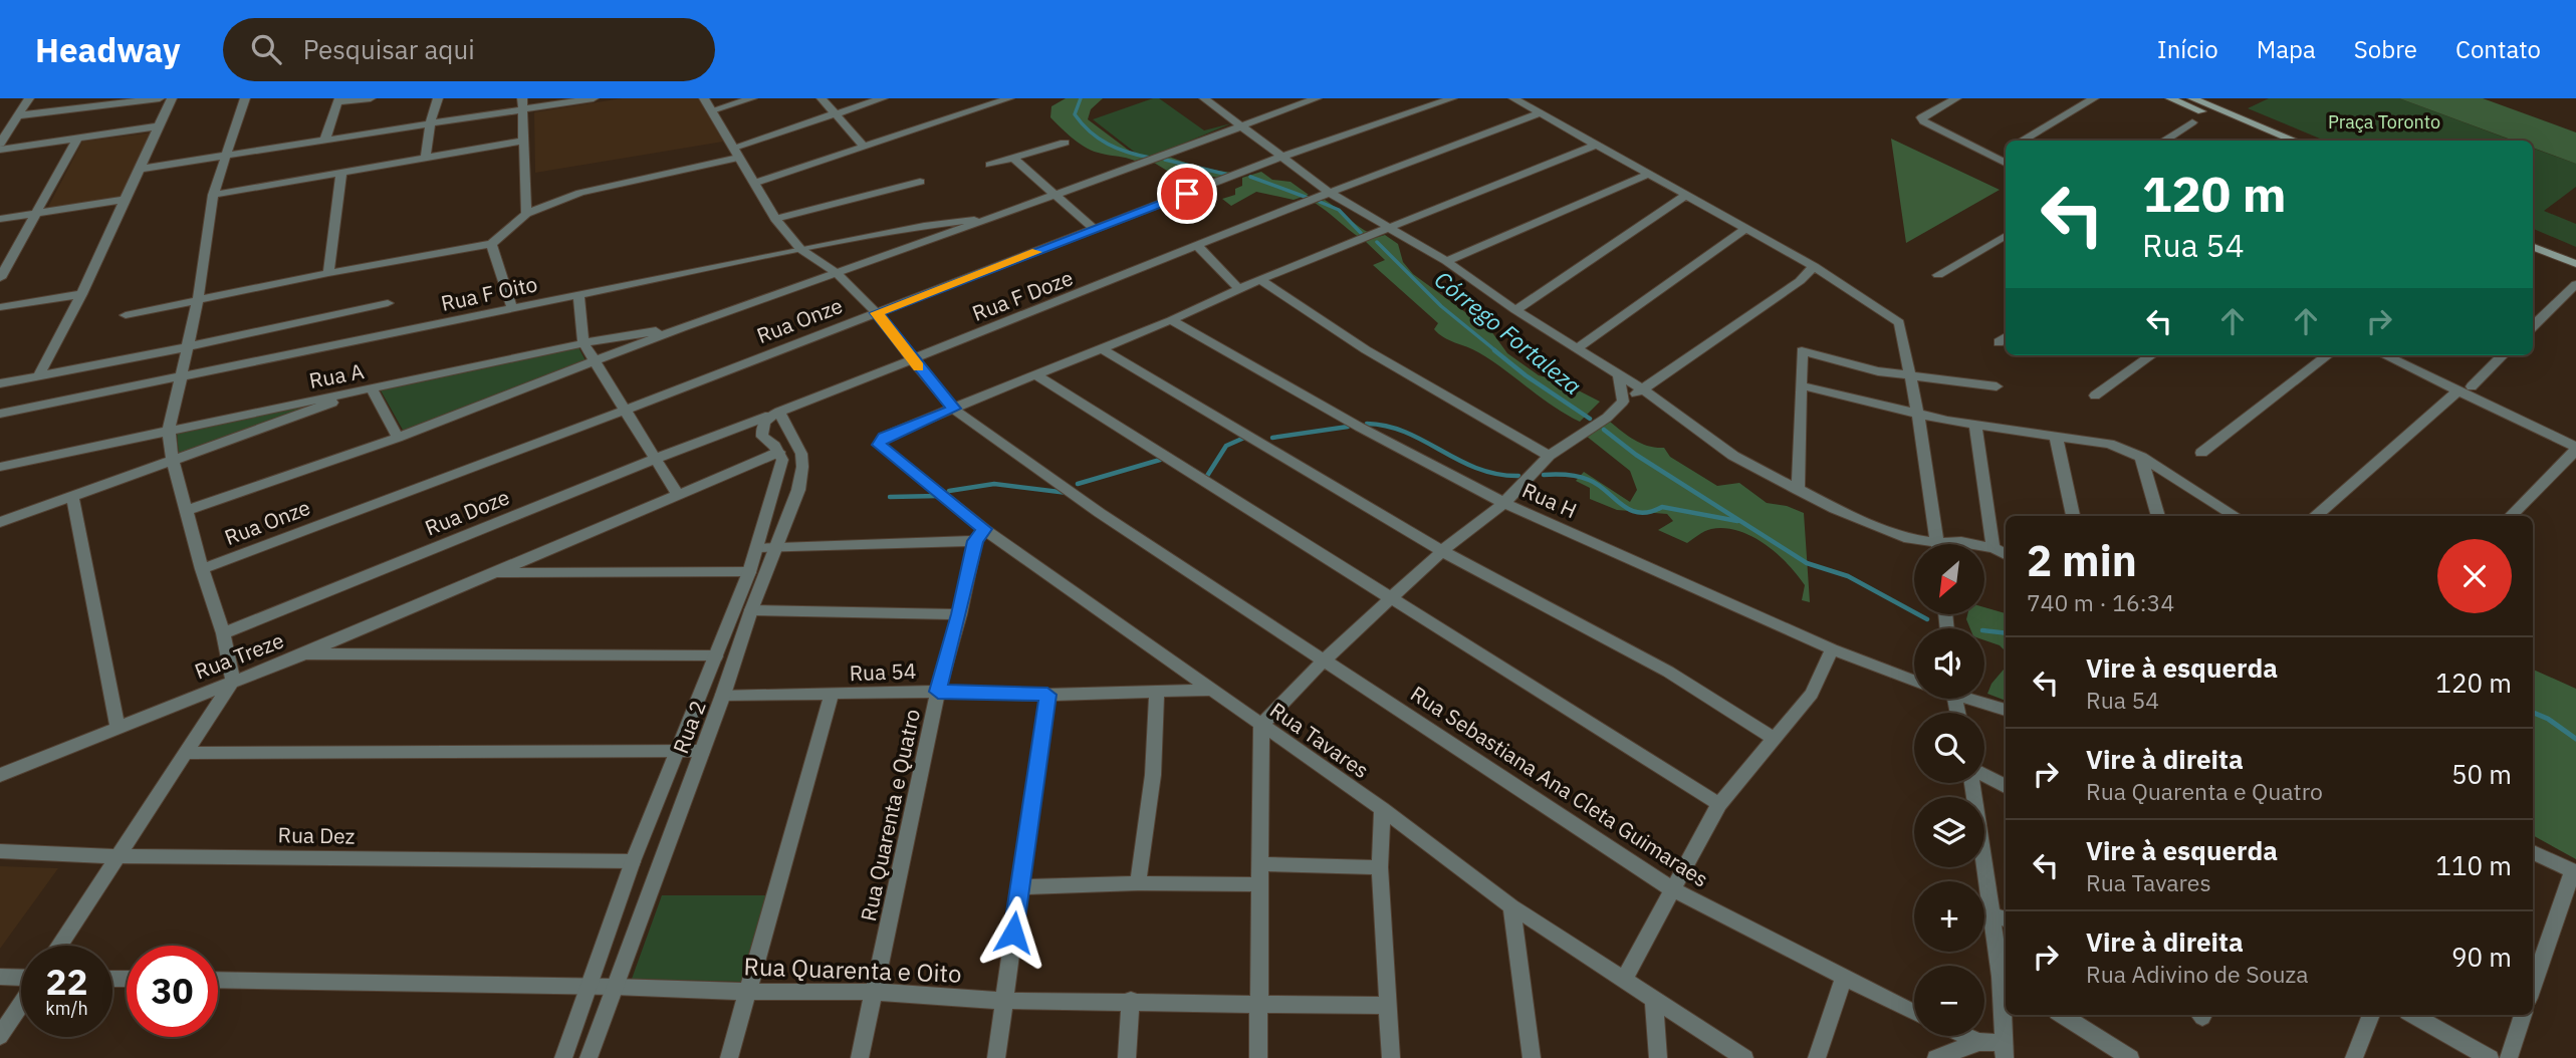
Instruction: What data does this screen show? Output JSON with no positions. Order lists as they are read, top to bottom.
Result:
{
  "streets": {
    "street": [
      "Rua F Oito",
      "Rua F Doze",
      "Rua Onze",
      "Rua A",
      "Rua H",
      "Rua Doze",
      "Rua Treze",
      "Rua 54",
      "Rua 2",
      "Rua Tavares",
      "Rua Sebastiana Ana Cleta Guimaraes",
      "Rua Quarenta e Quatro",
      "Rua Dez",
      "Rua Quarenta e Oito"
    ]
  },
  "crossings": [
    ["Rua F Oito", "Rua Sebastiana Ana Cleta Guimaraes"],
    ["Rua F Doze", "Rua Doze"],
    ["Rua F Doze", "Rua 2"],
    ["Rua F Doze", "Rua Sebastiana Ana Cleta Guimaraes"],
    ["Rua Onze", "Rua Sebastiana Ana Cleta Guimaraes"],
    ["Rua Treze", "Rua 2"],
    ["Rua 54", "Rua 2"],
    ["Rua 54", "Rua Tavares"],
    ["Rua 54", "Rua Quarenta e Quatro"],
    ["Rua 2", "Rua Dez"],
    ["Rua 2", "Rua Quarenta e Oito"],
    ["Rua Tavares", "Rua Sebastiana Ana Cleta Guimaraes"],
    ["Rua Tavares", "Rua Quarenta e Quatro"],
    ["Rua Quarenta e Quatro", "Rua Quarenta e Oito"]
  ],
  "water": ["Córrego Fortaleza"],
  "parks": ["Praça Toronto"],
  "north": "bottom left",
  "page": {
    "header": "Headway",
    "search": "Pesquisar aqui",
    "nav": [
      "Início",
      "Mapa",
      "Sobre",
      "Contato"
    ],
    "turn": ["120 m", "Rua 54"],
    "heading": ["2 min", "740 m · 16:34"],
    "map_buttons": ["+", "−"],
    "list": [
      {
        "name": "Vire à esquerda",
        "note": "Rua 54",
        "value": "120 m"
      },
      {
        "name": "Vire à direita",
        "note": "Rua Quarenta e Quatro",
        "value": "50 m"
      },
      {
        "name": "Vire à esquerda",
        "note": "Rua Tavares",
        "value": "110 m"
      },
      {
        "name": "Vire à direita",
        "note": "Rua Adivino de Souza",
        "value": "90 m"
      }
    ],
    "speed": "22 km/h",
    "limit": "30"
  }
}
